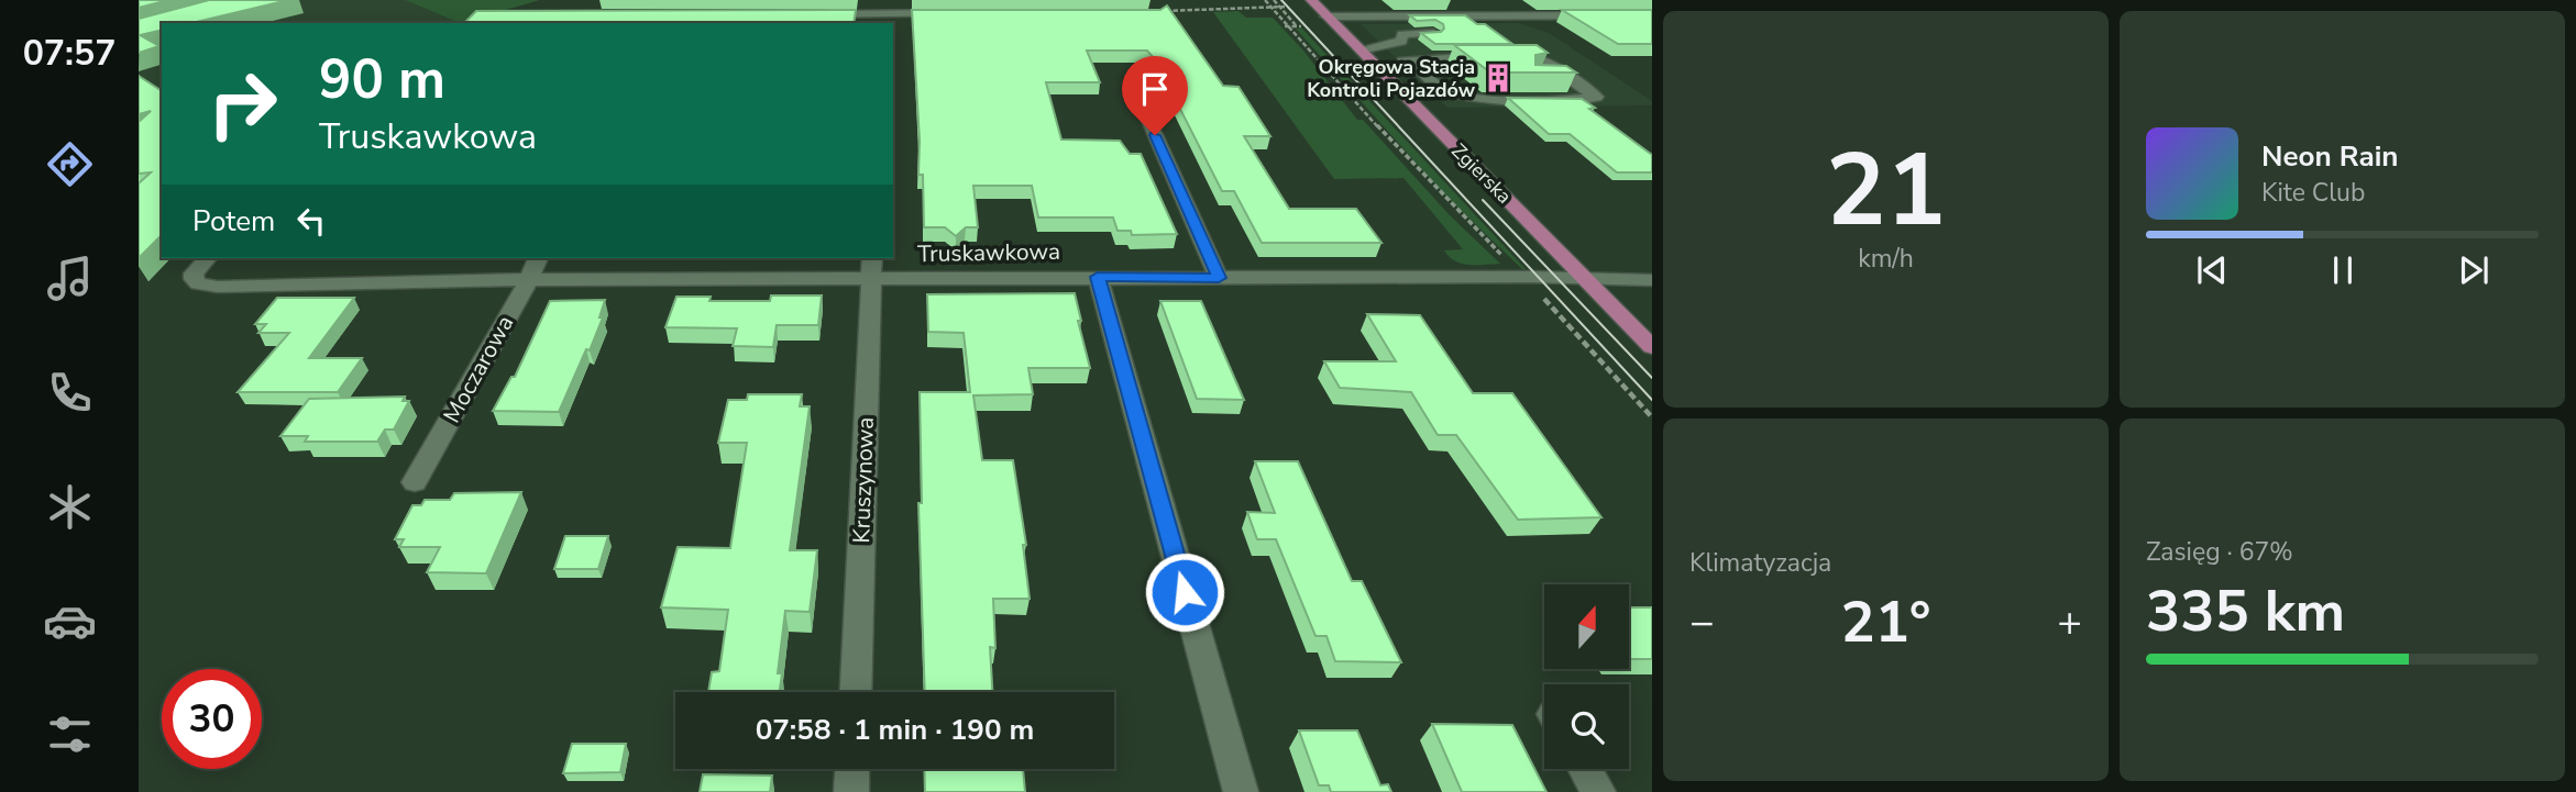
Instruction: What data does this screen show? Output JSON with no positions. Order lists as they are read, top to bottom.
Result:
{
  "streets": {
    "main road": ["Zgierska"],
    "street": ["Truskawkowa", "Moczarowa", "Kruszynowa"]
  },
  "crossings": [
    ["Zgierska", "Truskawkowa"],
    ["Truskawkowa", "Moczarowa"],
    ["Truskawkowa", "Kruszynowa"]
  ],
  "places": {
    "building": ["Okręgowa Stacja Kontroli Pojazdów"]
  },
  "north": "top",
  "page": {
    "tabs": "07:57",
    "tile": [
      ["21", "km/h"],
      "Klimatyzacja",
      ["Zasięg · 67%", "335 km"]
    ],
    "turn": ["90 m", "Truskawkowa"],
    "song": ["Neon Rain", "Kite Club"],
    "then": "Potem",
    "heat": ["−", "21°", "+"],
    "limit": "30",
    "trip": "07:58 · 1 min · 190 m"
  }
}
